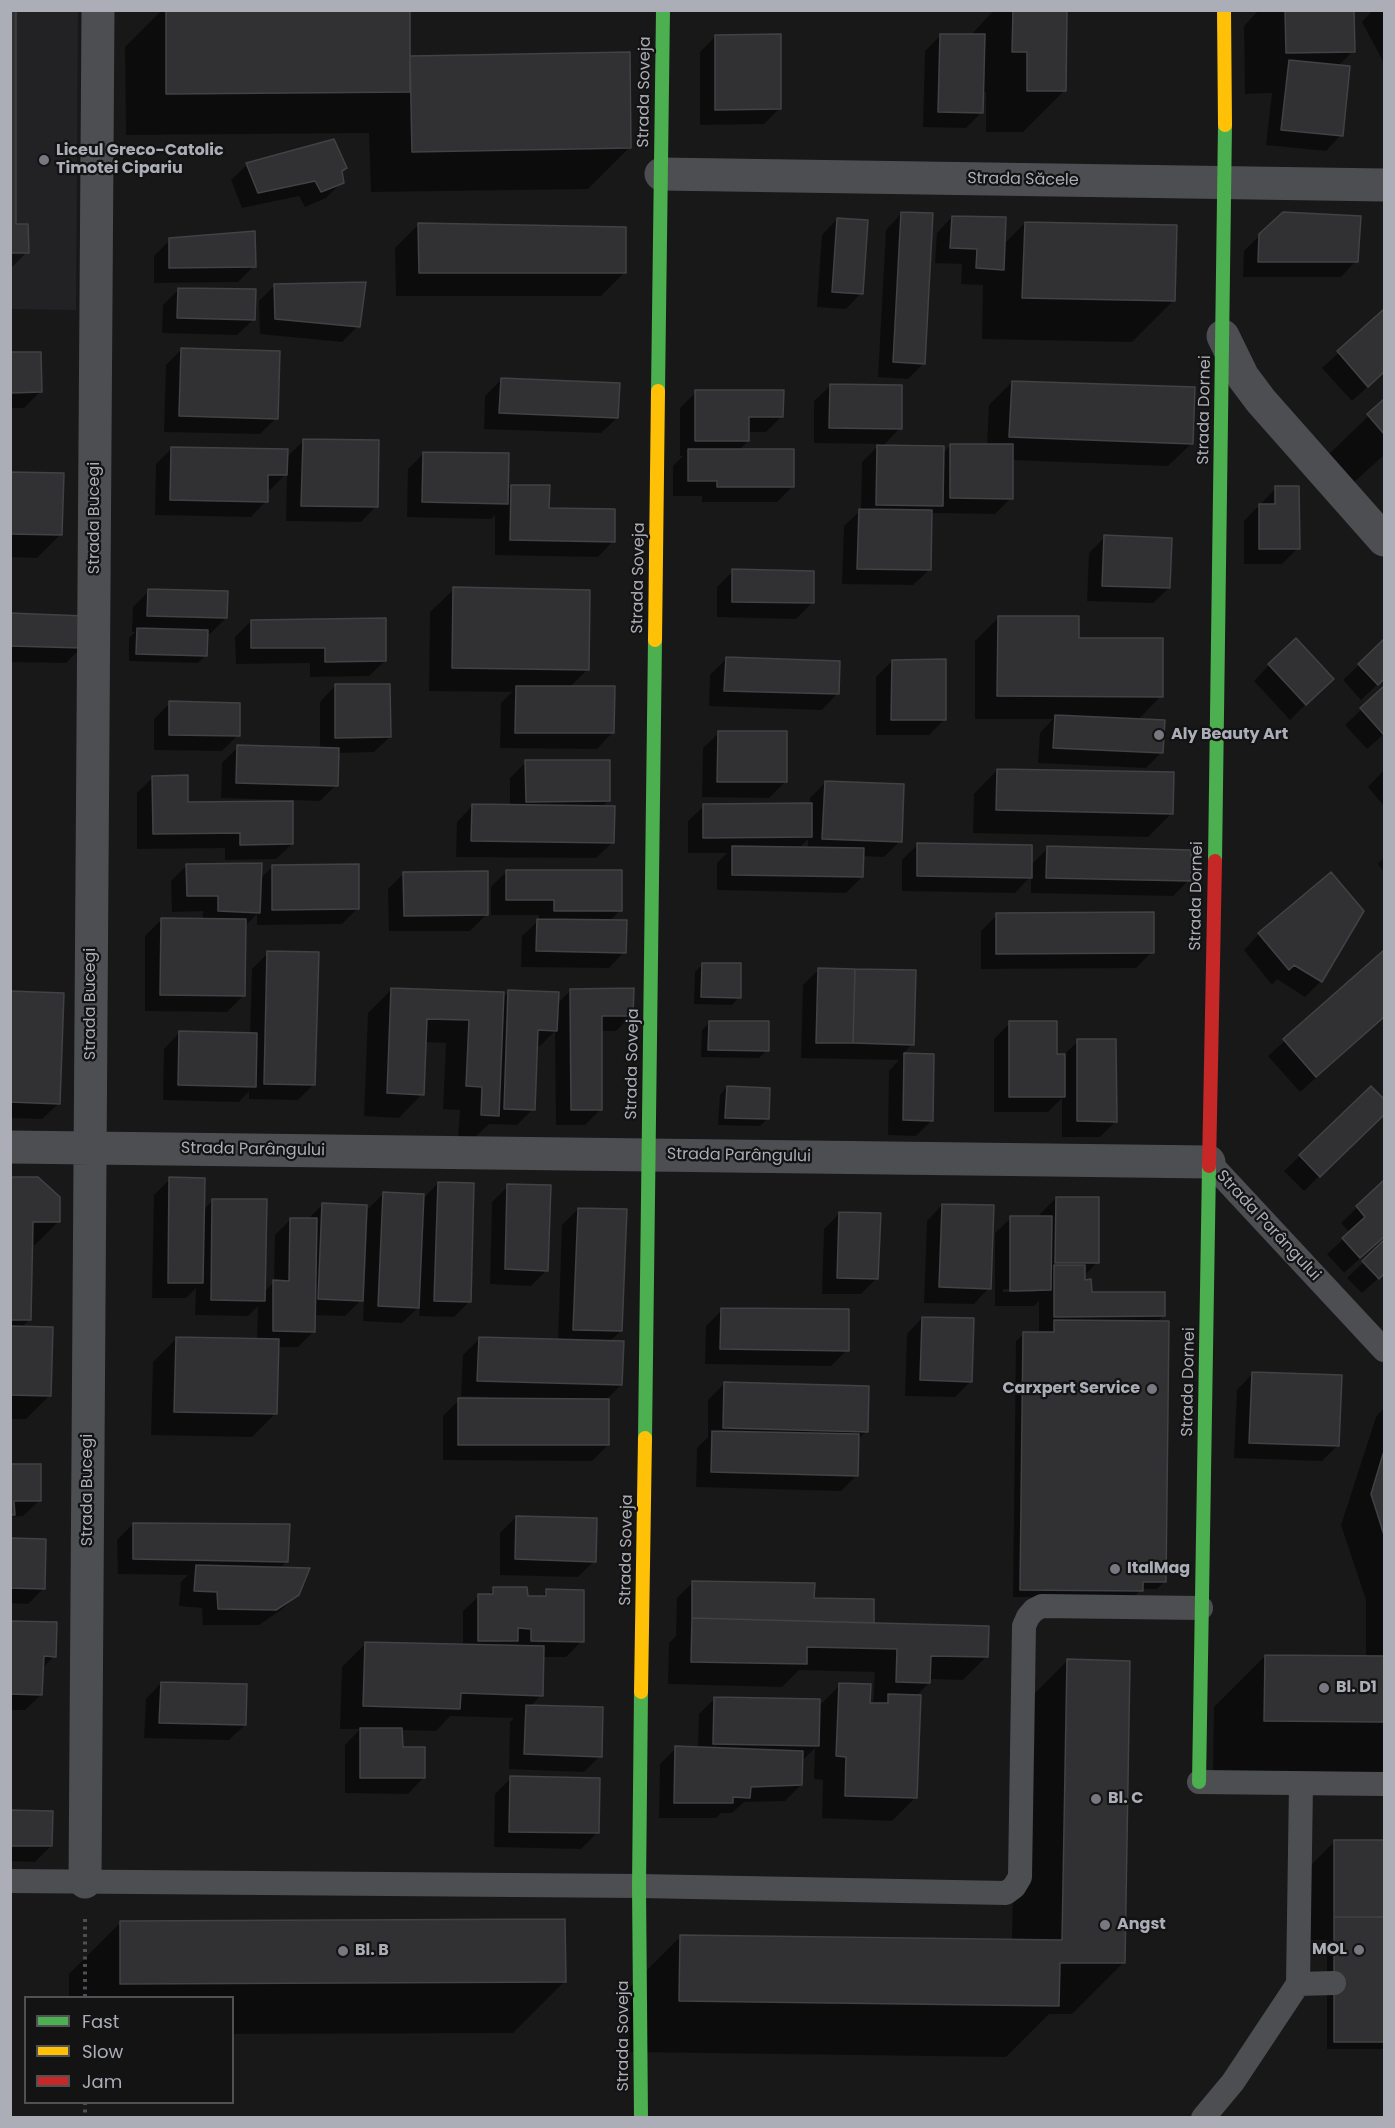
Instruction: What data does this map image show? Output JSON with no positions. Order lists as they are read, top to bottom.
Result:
{
  "streets": {
    "street": [
      "Strada Soveja",
      "Strada Săcele",
      "Strada Dornei",
      "Strada Bucegi",
      "Strada Parângului"
    ]
  },
  "crossings": [
    ["Strada Soveja", "Strada Săcele"],
    ["Strada Soveja", "Strada Parângului"],
    ["Strada Săcele", "Strada Dornei"],
    ["Strada Dornei", "Strada Parângului"],
    ["Strada Bucegi", "Strada Parângului"]
  ],
  "places": [
    "Liceul Greco-Catolic Timotei Cipariu",
    "Aly Beauty Art",
    "Carxpert Service",
    "ItalMag",
    "Bl. D1",
    "Bl. C",
    "Angst",
    "MOL",
    "Bl. B"
  ],
  "legend": ["Fast", "Slow", "Jam"]
}
